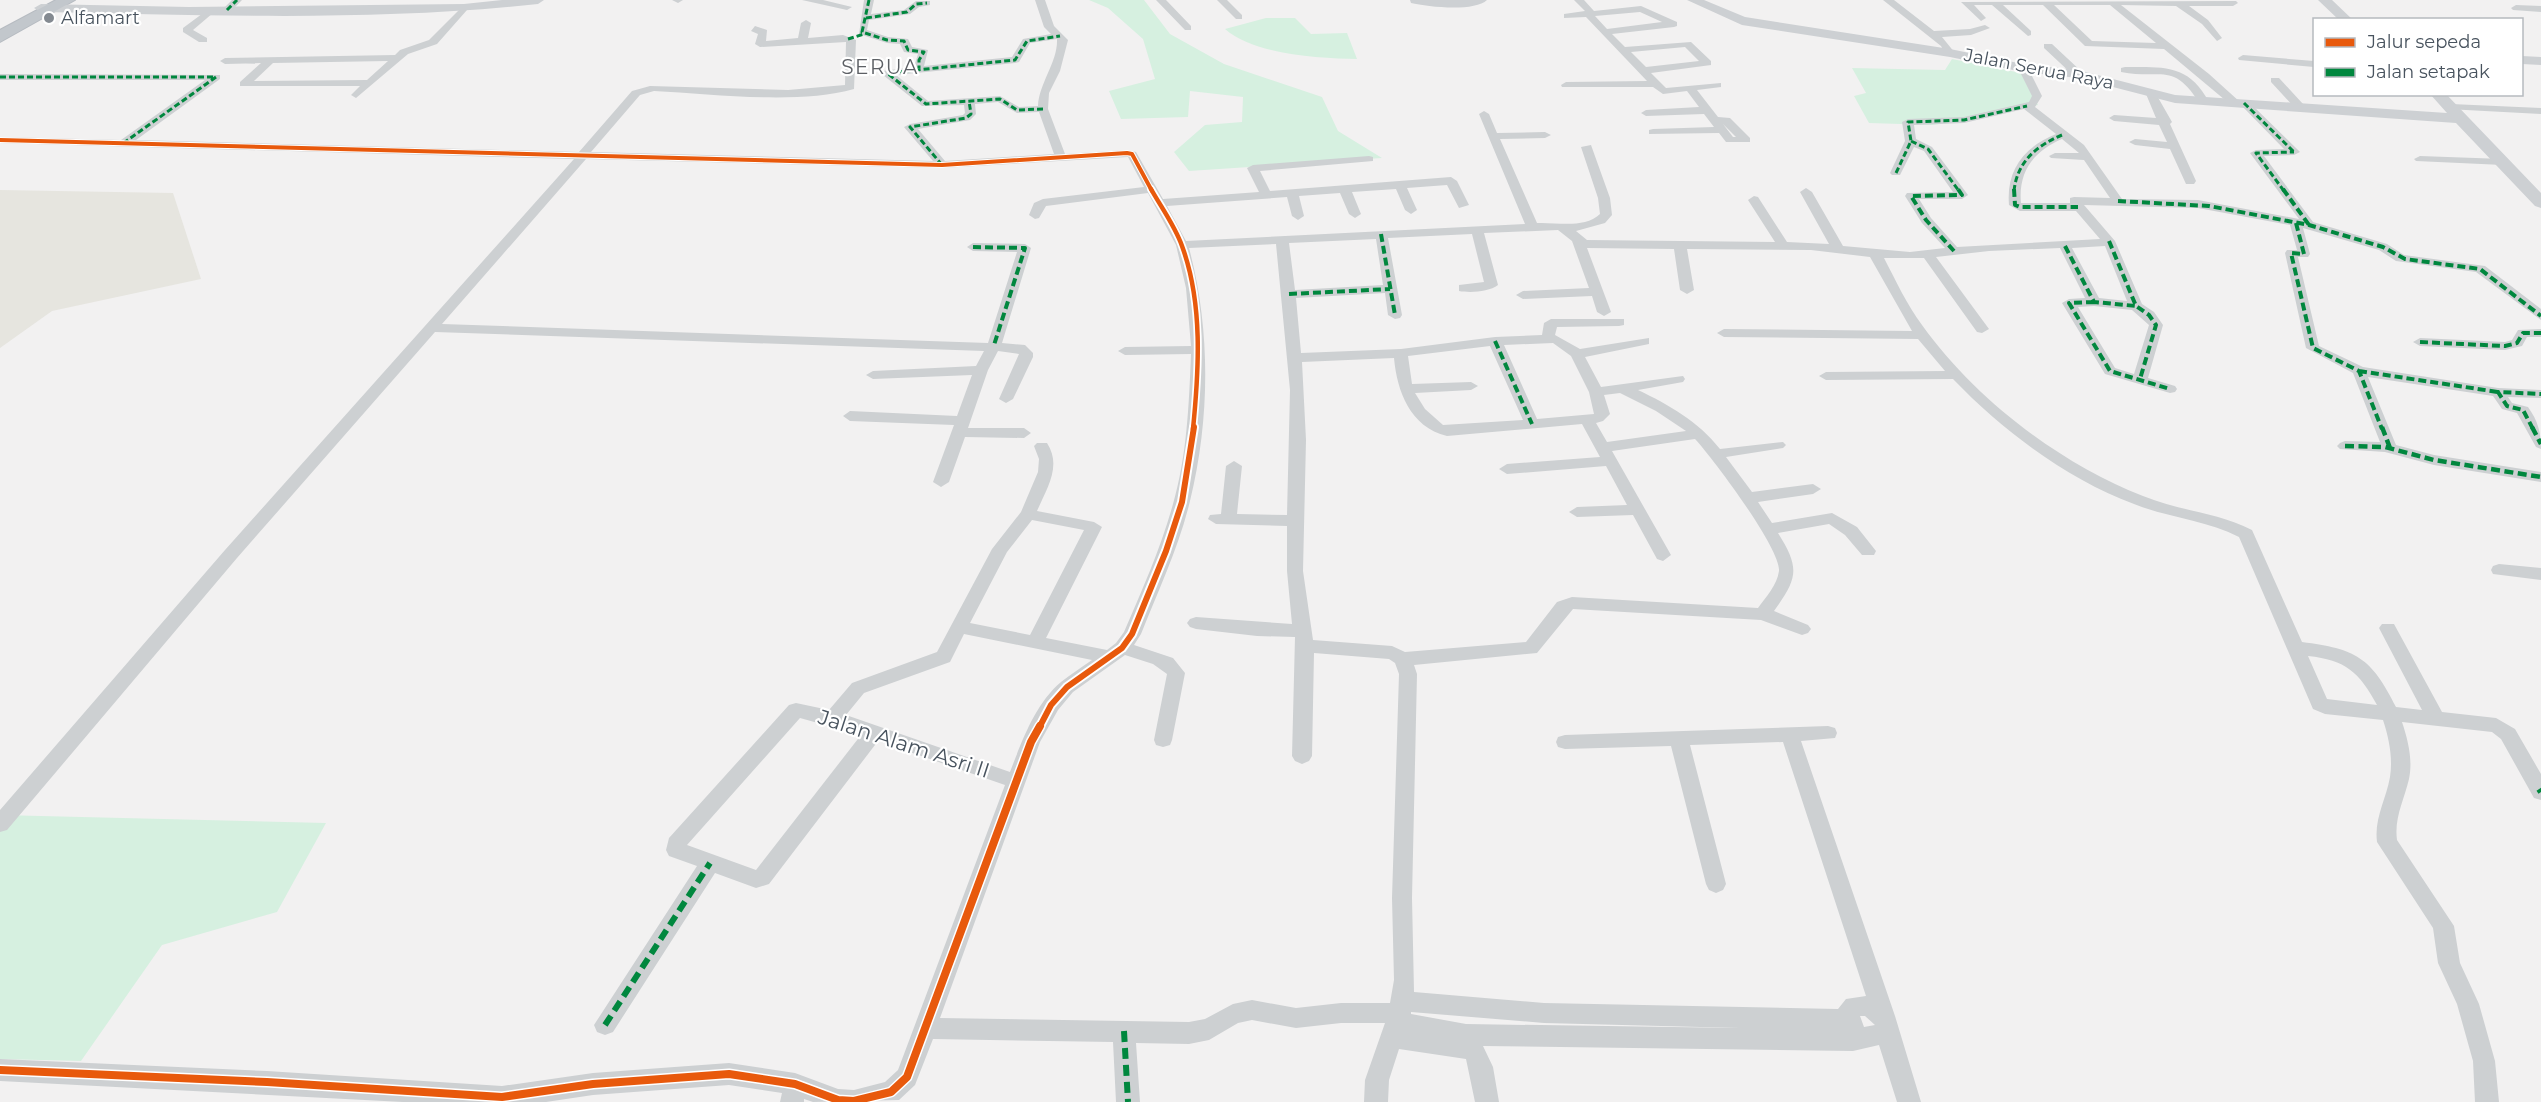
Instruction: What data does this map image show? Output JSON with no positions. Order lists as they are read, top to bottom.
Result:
{
  "streets": {
    "main road": ["Jalan Serua Raya"],
    "street": ["Jalan Alam Asri II"]
  },
  "districts": ["SERUA"],
  "places": ["Alfamart"],
  "legend": ["Jalur sepeda", "Jalan setapak"]
}
